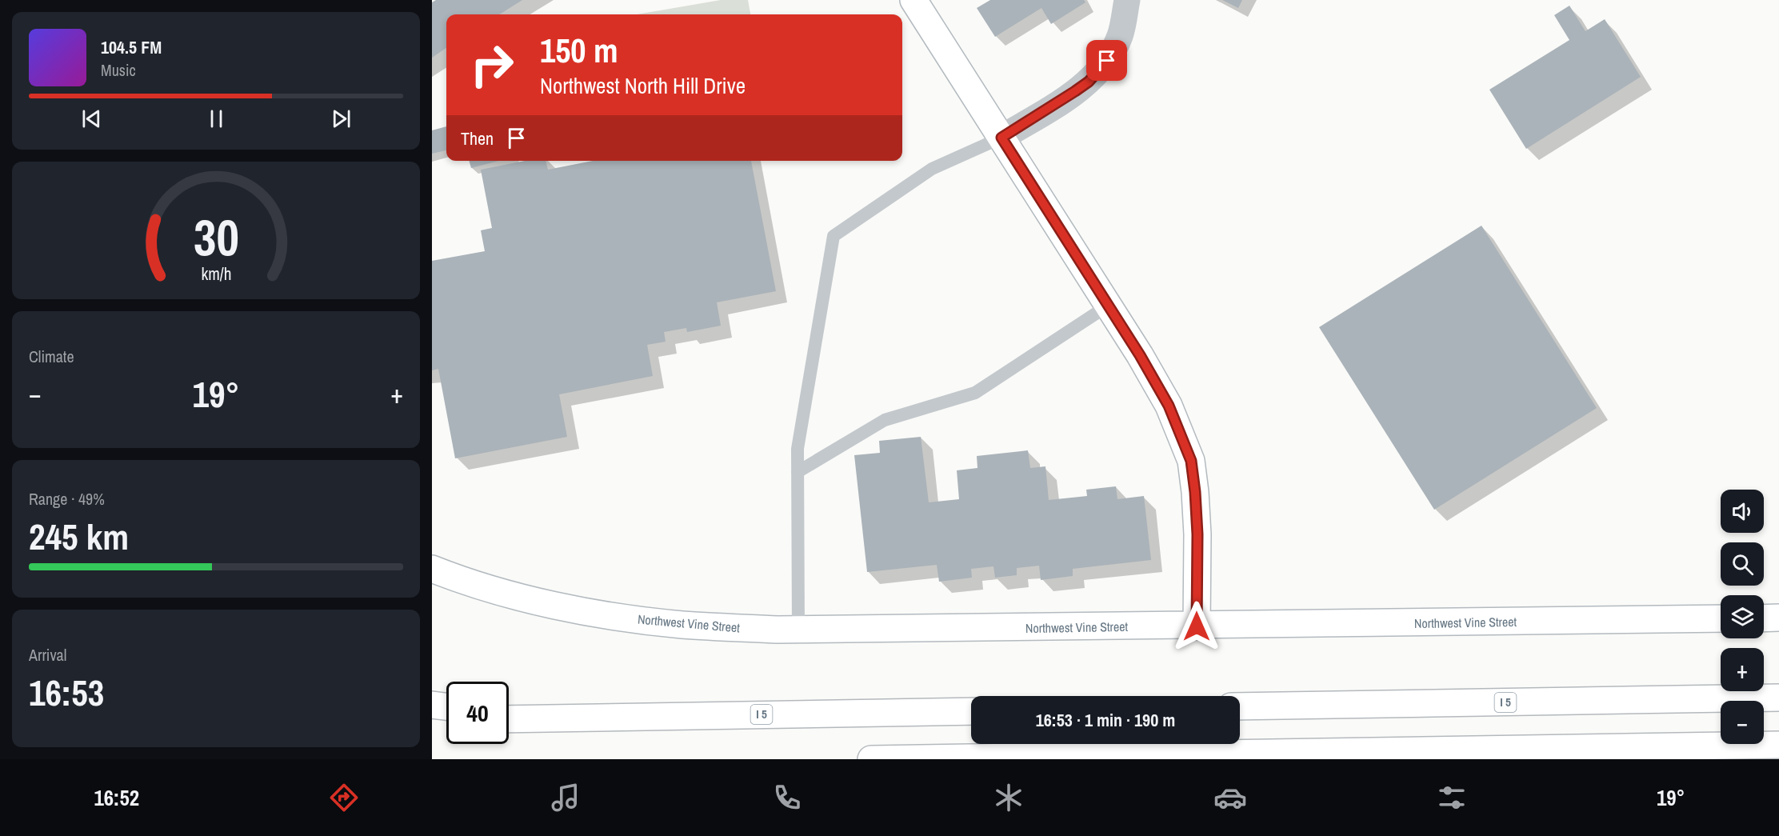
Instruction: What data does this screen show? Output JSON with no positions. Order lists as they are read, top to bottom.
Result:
{
  "streets": {
    "main road": ["Northwest Vine Street", "I 5"]
  },
  "page": {
    "turn": ["150 m", "Northwest North Hill Drive"],
    "song": ["104.5 FM", "Music"],
    "then": "Then",
    "tile": [
      "Climate",
      ["Range · 49%", "245 km"],
      ["Arrival", "16:53"]
    ],
    "heat": ["−", "19°", "+"],
    "map_buttons": ["+", "−"],
    "limit": "40",
    "trip": "16:53 · 1 min · 190 m",
    "tabs": ["16:52", "19°"],
    "gauge": ["30", "km/h"]
  }
}
